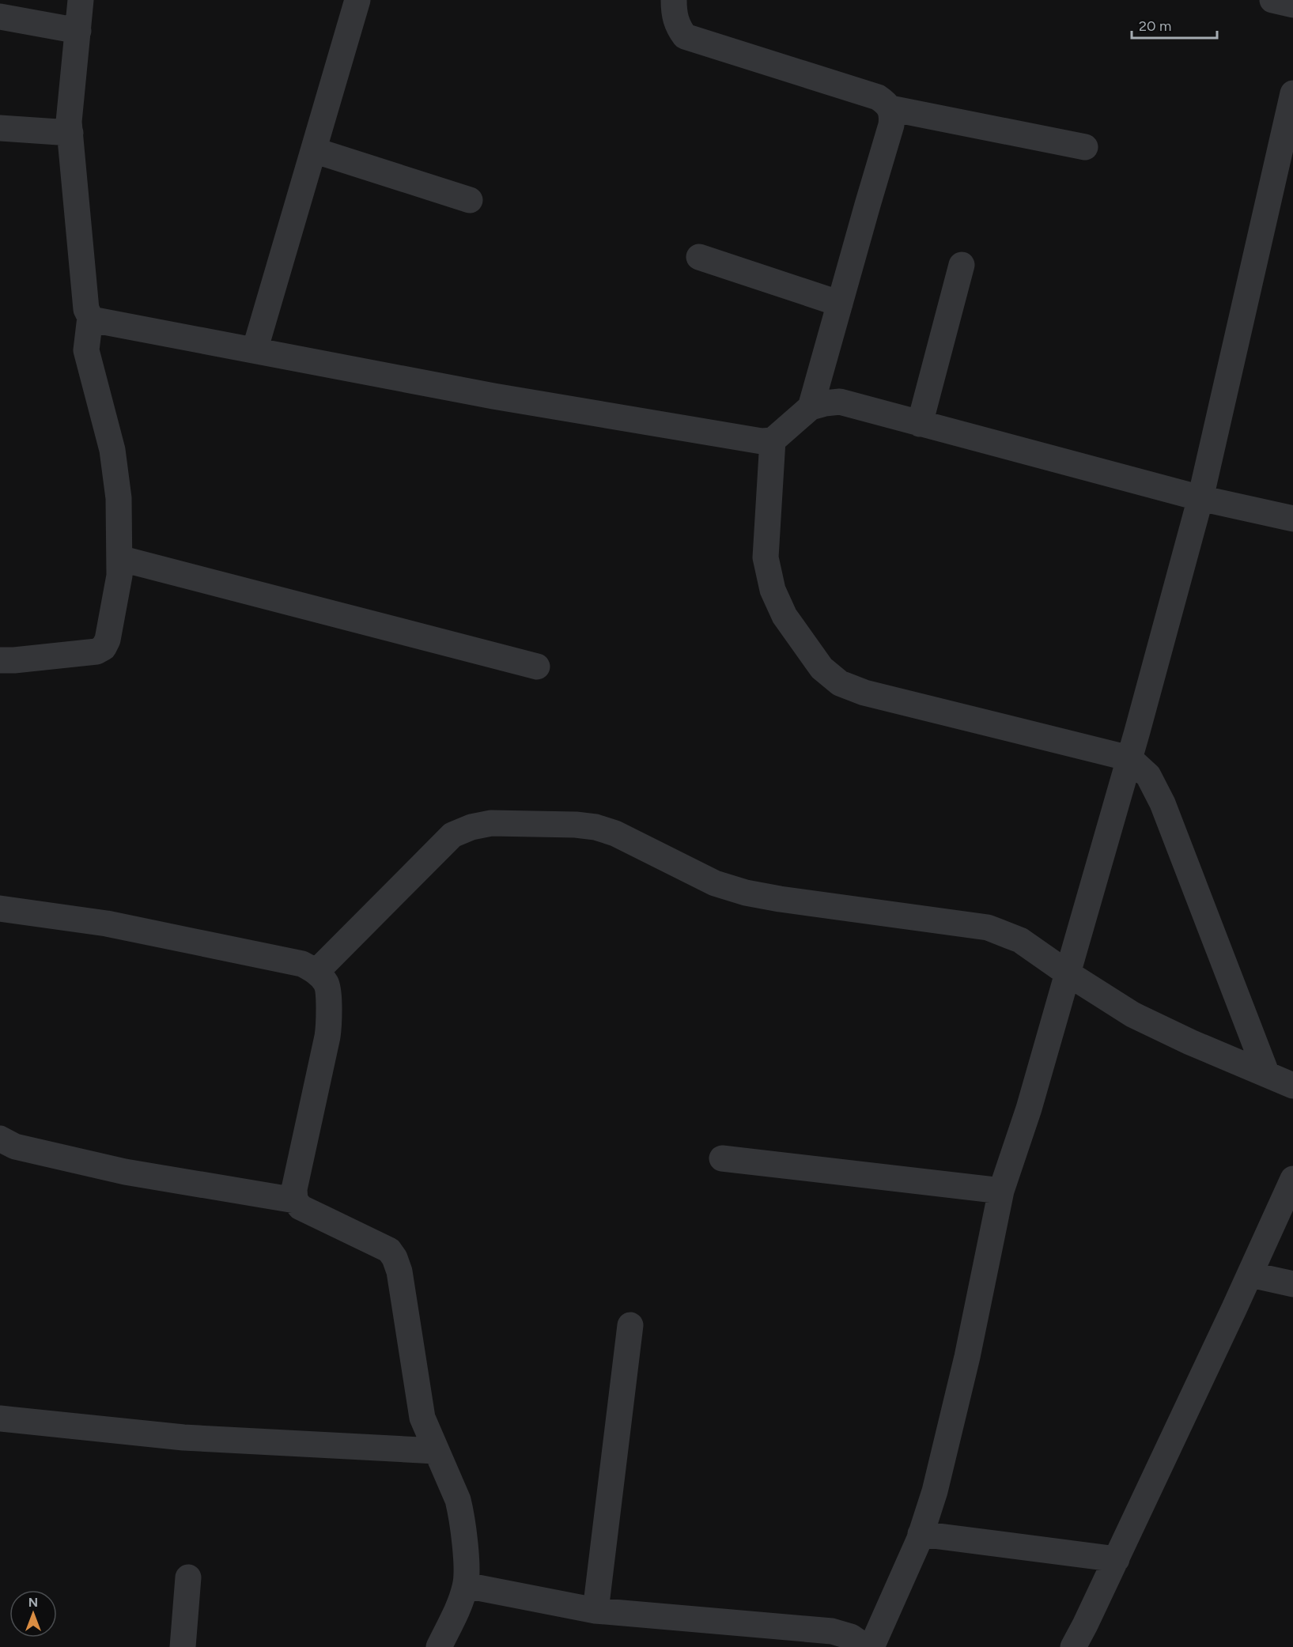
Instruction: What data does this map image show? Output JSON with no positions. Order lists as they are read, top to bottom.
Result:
{
  "scale_bar": "20 m",
  "north": "top"
}
